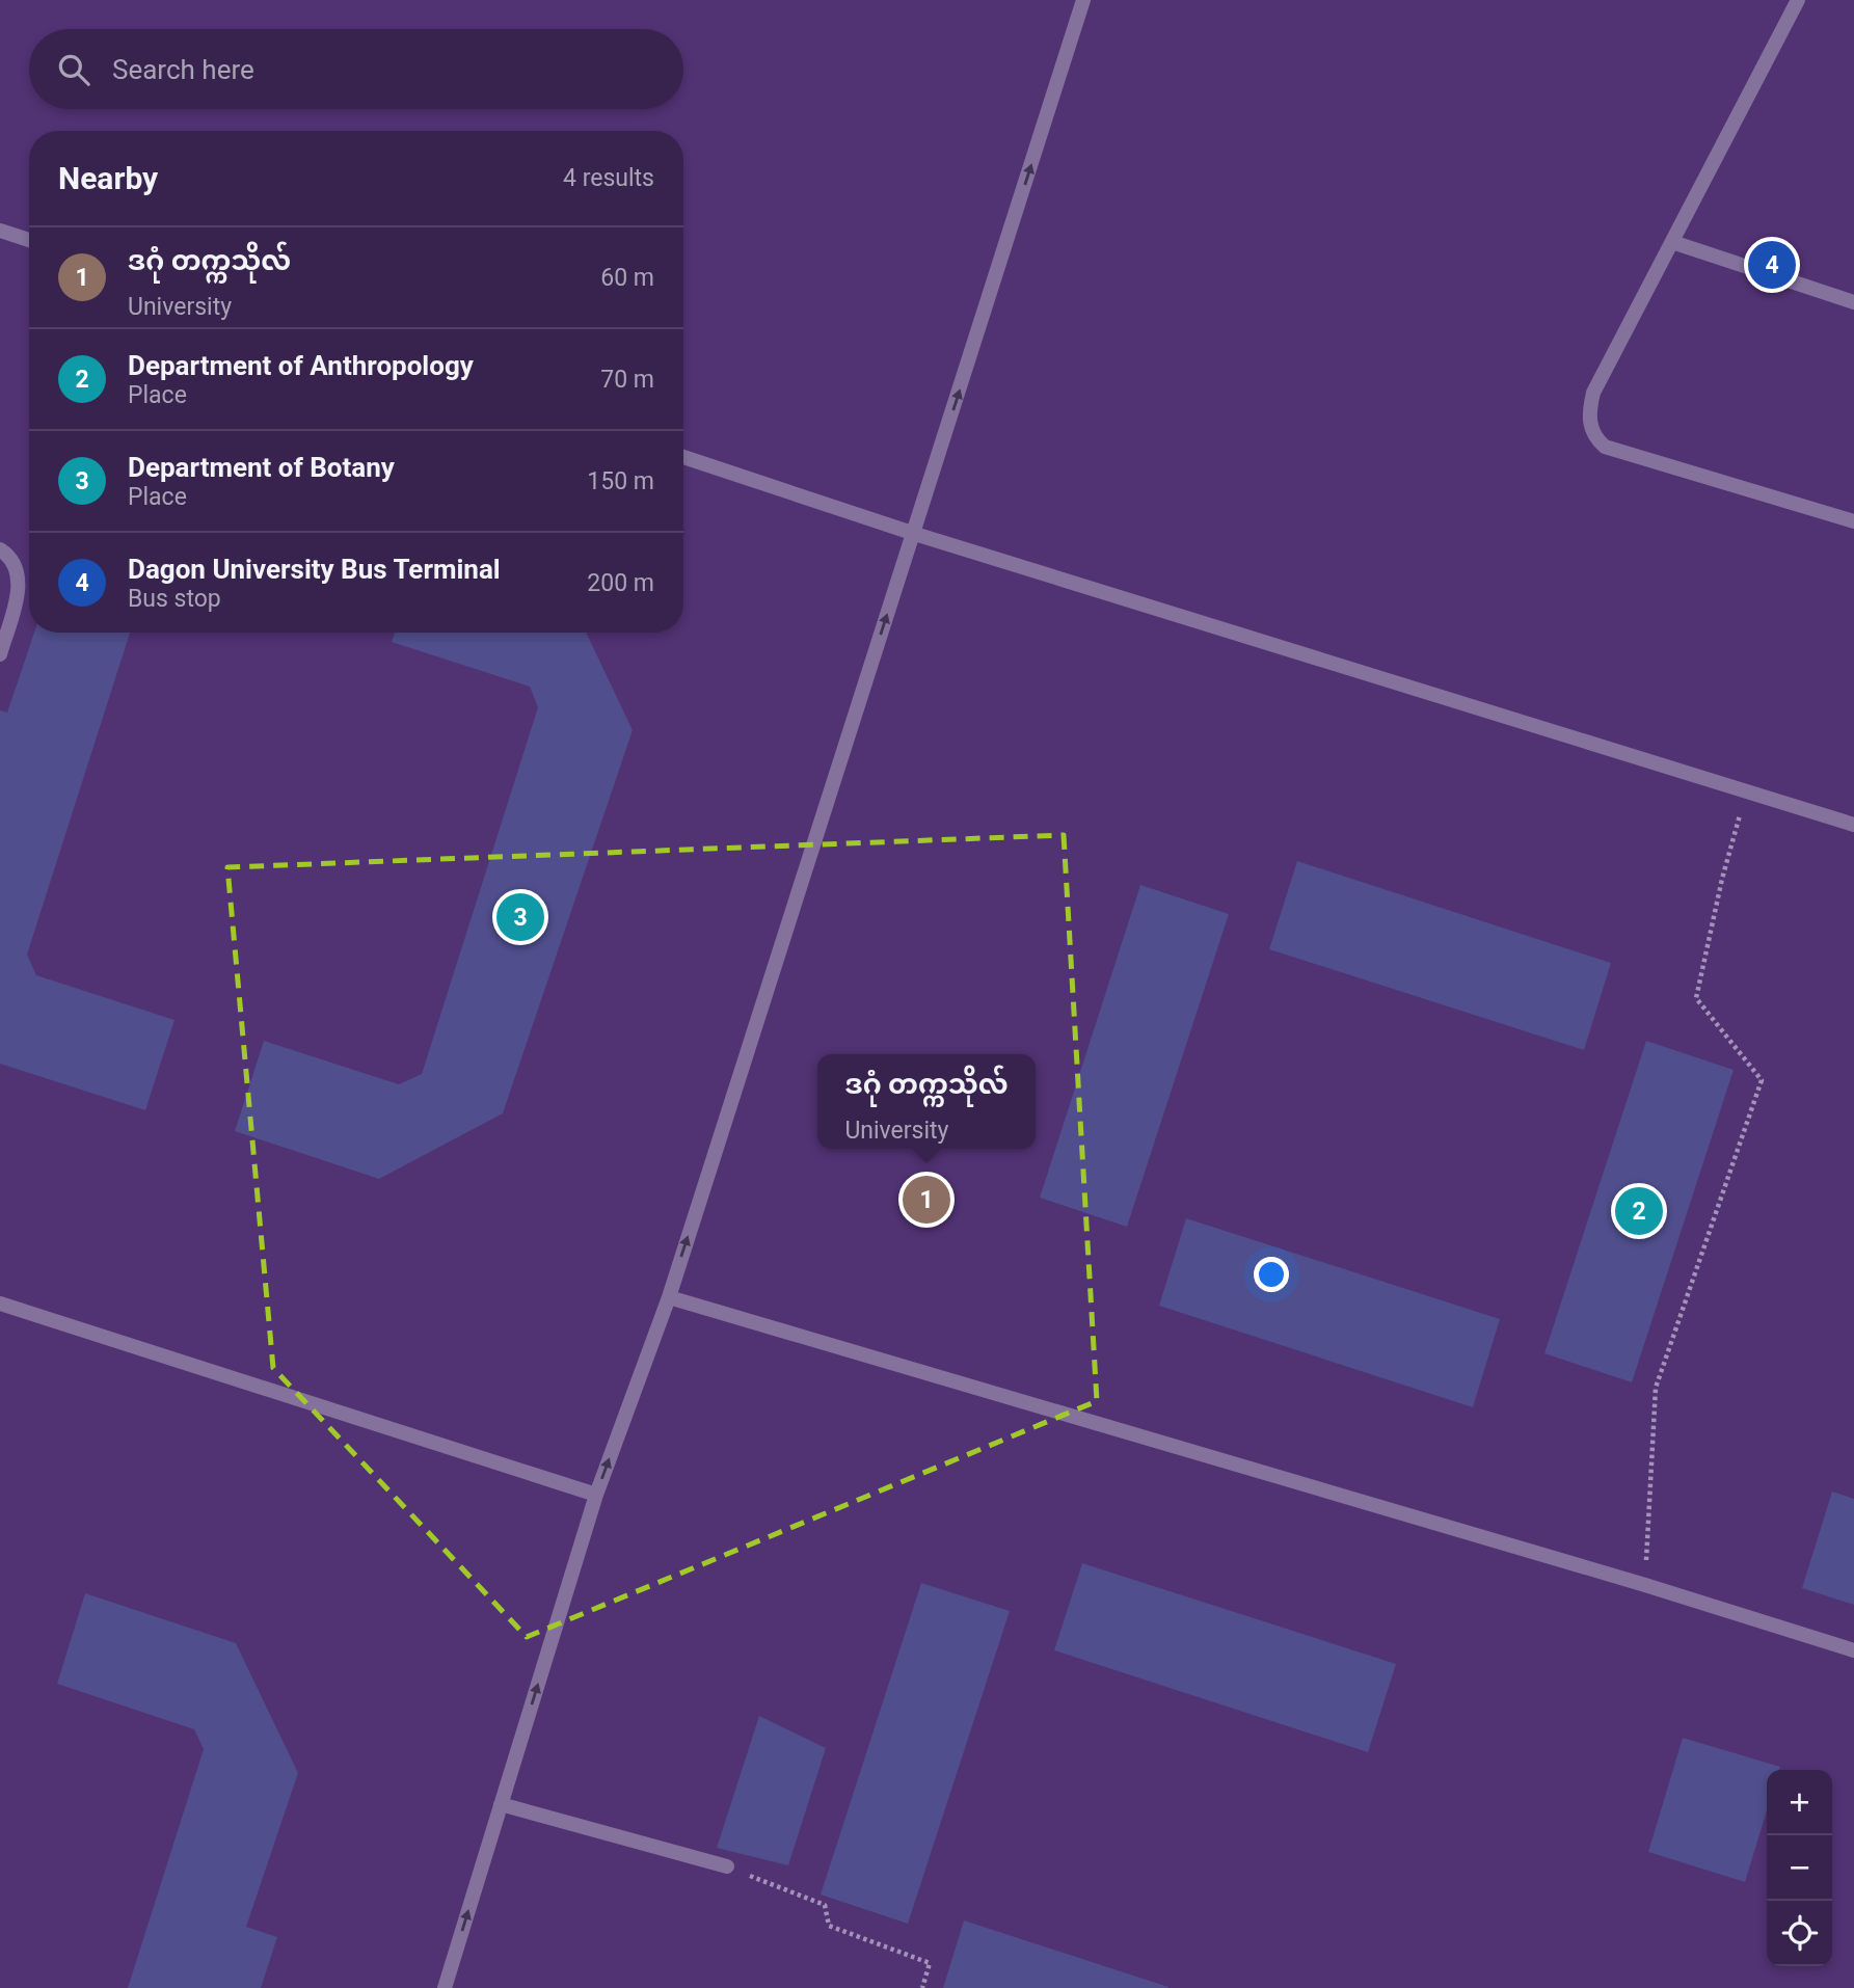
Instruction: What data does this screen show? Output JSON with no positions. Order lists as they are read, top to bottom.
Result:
{
  "page": {
    "search": "Search here",
    "heading": ["Nearby", "4 results"],
    "list": [
      {
        "mark": "1",
        "name": "ဒဂုံ တက္ကသိုလ်",
        "note": "University",
        "value": "60 m"
      },
      {
        "mark": "2",
        "name": "Department of Anthropology",
        "note": "Place",
        "value": "70 m"
      },
      {
        "mark": "3",
        "name": "Department of Botany",
        "note": "Place",
        "value": "150 m"
      },
      {
        "mark": "4",
        "name": "Dagon University Bus Terminal",
        "note": "Bus stop",
        "value": "200 m"
      }
    ],
    "pins": [
      "4",
      "3",
      "1",
      "2"
    ],
    "popup": ["ဒဂုံ တက္ကသိုလ်", "University"],
    "map_buttons": ["+", "−"]
  }
}
